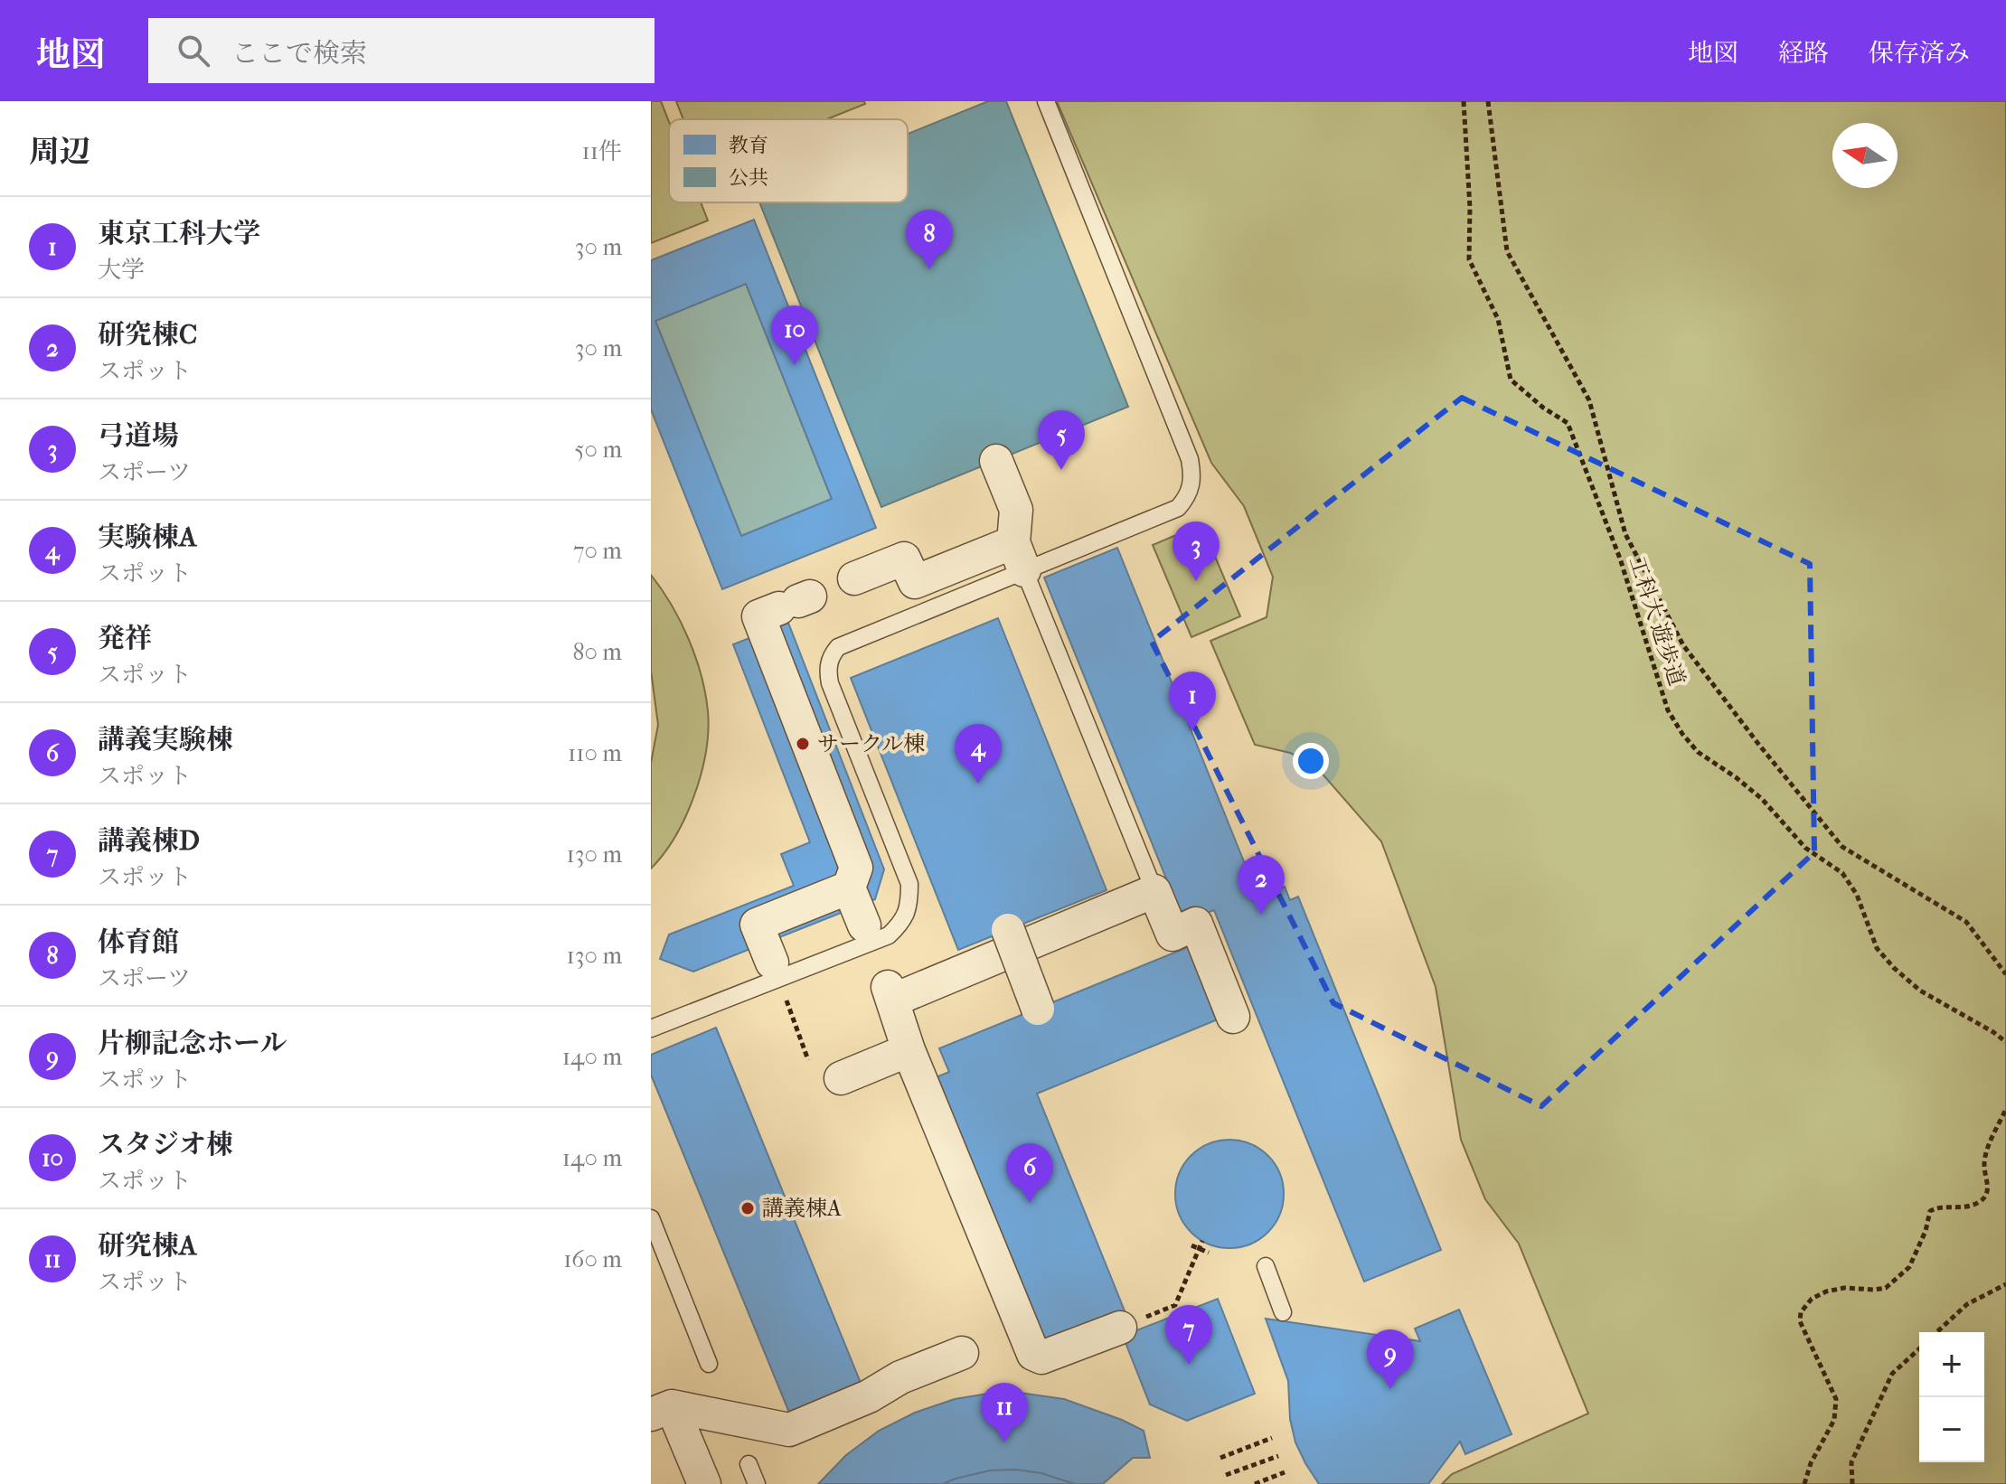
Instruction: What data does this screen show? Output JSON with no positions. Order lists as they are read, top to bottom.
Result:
{
  "streets": {
    "path": ["工科大 遊歩道"]
  },
  "places": ["サークル棟", "講義棟A"],
  "legend": ["教育", "公共"],
  "north": "left",
  "page": {
    "header": "地図",
    "search": "ここで検索",
    "nav": ["地図", "経路", "保存済み"],
    "heading": ["周辺", "11件"],
    "list": [
      {
        "mark": "1",
        "name": "東京工科大学",
        "note": "大学",
        "value": "30 m"
      },
      {
        "mark": "2",
        "name": "研究棟C",
        "note": "スポット",
        "value": "30 m"
      },
      {
        "mark": "3",
        "name": "弓道場",
        "note": "スポーツ",
        "value": "50 m"
      },
      {
        "mark": "4",
        "name": "実験棟A",
        "note": "スポット",
        "value": "70 m"
      },
      {
        "mark": "5",
        "name": "発祥",
        "note": "スポット",
        "value": "80 m"
      },
      {
        "mark": "6",
        "name": "講義実験棟",
        "note": "スポット",
        "value": "110 m"
      },
      {
        "mark": "7",
        "name": "講義棟D",
        "note": "スポット",
        "value": "130 m"
      },
      {
        "mark": "8",
        "name": "体育館",
        "note": "スポーツ",
        "value": "130 m"
      },
      {
        "mark": "9",
        "name": "片柳記念ホール",
        "note": "スポット",
        "value": "140 m"
      },
      {
        "mark": "10",
        "name": "スタジオ棟",
        "note": "スポット",
        "value": "140 m"
      },
      {
        "mark": "11",
        "name": "研究棟A",
        "note": "スポット",
        "value": "160 m"
      }
    ],
    "pins": [
      "8",
      "10",
      "5",
      "3",
      "1",
      "4",
      "2",
      "6",
      "7",
      "9",
      "11"
    ],
    "map_buttons": ["+", "−"]
  }
}
